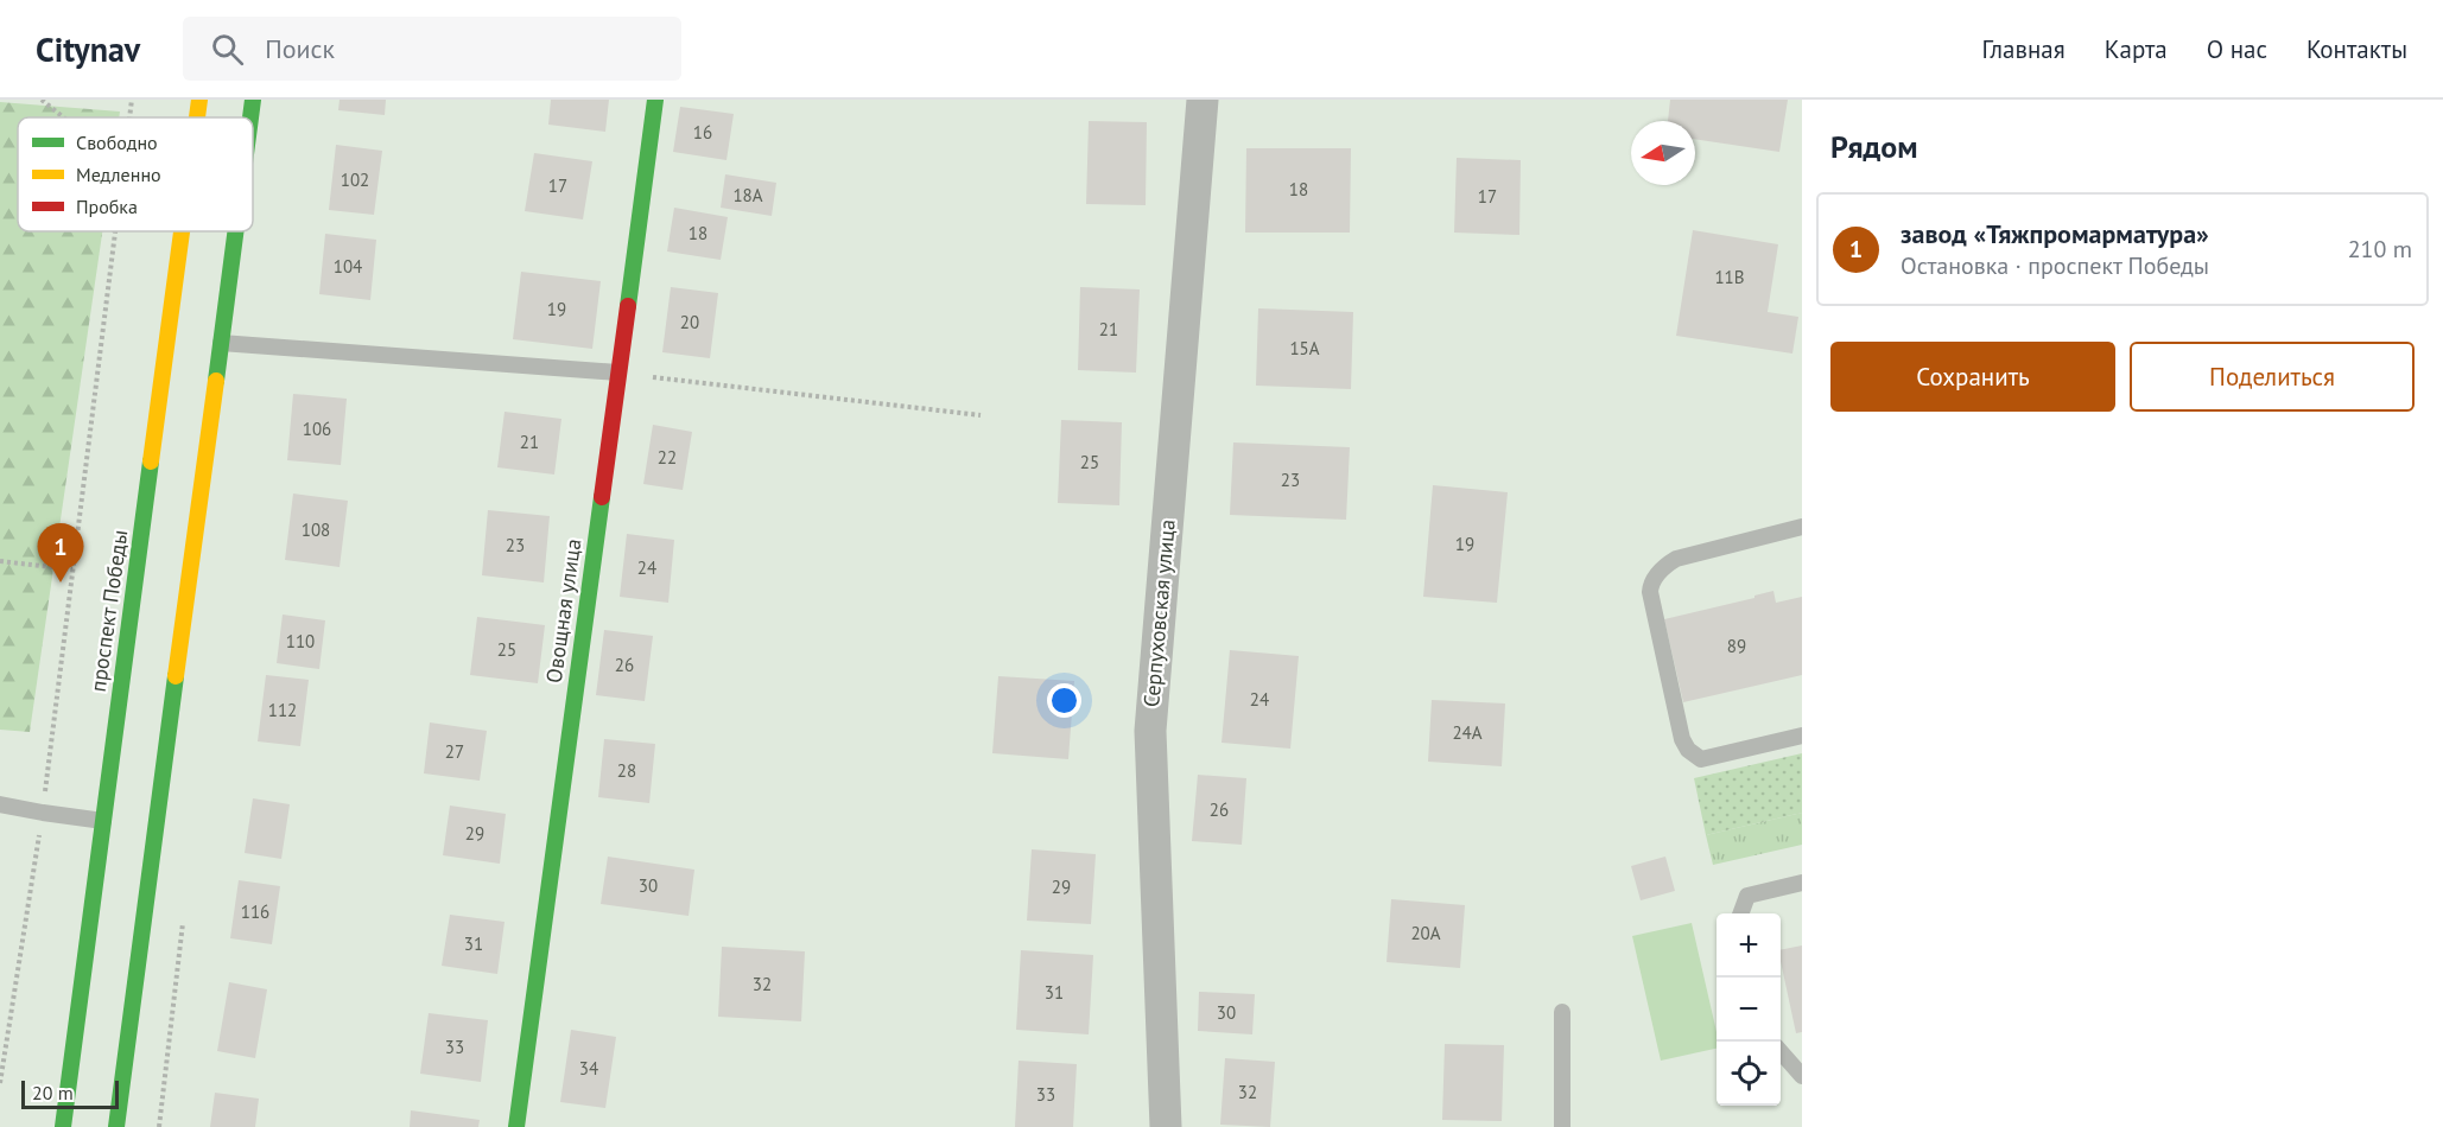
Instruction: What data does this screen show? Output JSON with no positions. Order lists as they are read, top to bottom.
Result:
{
  "streets": {
    "main road": ["проспект Победы", "Овощная улица"],
    "street": ["Серпуховская улица"]
  },
  "house_numbers": [
    "16",
    "102",
    "17",
    "18",
    "18А",
    "17",
    "18",
    "104",
    "11В",
    "19",
    "20",
    "21",
    "15А",
    "106",
    "21",
    "22",
    "25",
    "23",
    "108",
    "19",
    "23",
    "24",
    "110",
    "89",
    "25",
    "26",
    "24",
    "112",
    "24А",
    "27",
    "28",
    "26",
    "29",
    "30",
    "29",
    "116",
    "20А",
    "31",
    "32",
    "31",
    "30",
    "33",
    "34",
    "32",
    "33"
  ],
  "legend": ["Свободно", "Медленно", "Пробка"],
  "scale_bar": "20 m",
  "north": "left",
  "page": {
    "header": "Citynav",
    "search": "Поиск",
    "nav": [
      "Главная",
      "Карта",
      "О нас",
      "Контакты"
    ],
    "heading": "Рядом",
    "list": [
      {
        "mark": "1",
        "name": "завод «Тяжпромарматура»",
        "note": "Остановка · проспект Победы",
        "value": "210 m"
      }
    ],
    "buttons": ["Сохранить", "Поделиться"],
    "pins": "1",
    "map_buttons": ["+", "−"],
    "scale": "20 m"
  }
}
